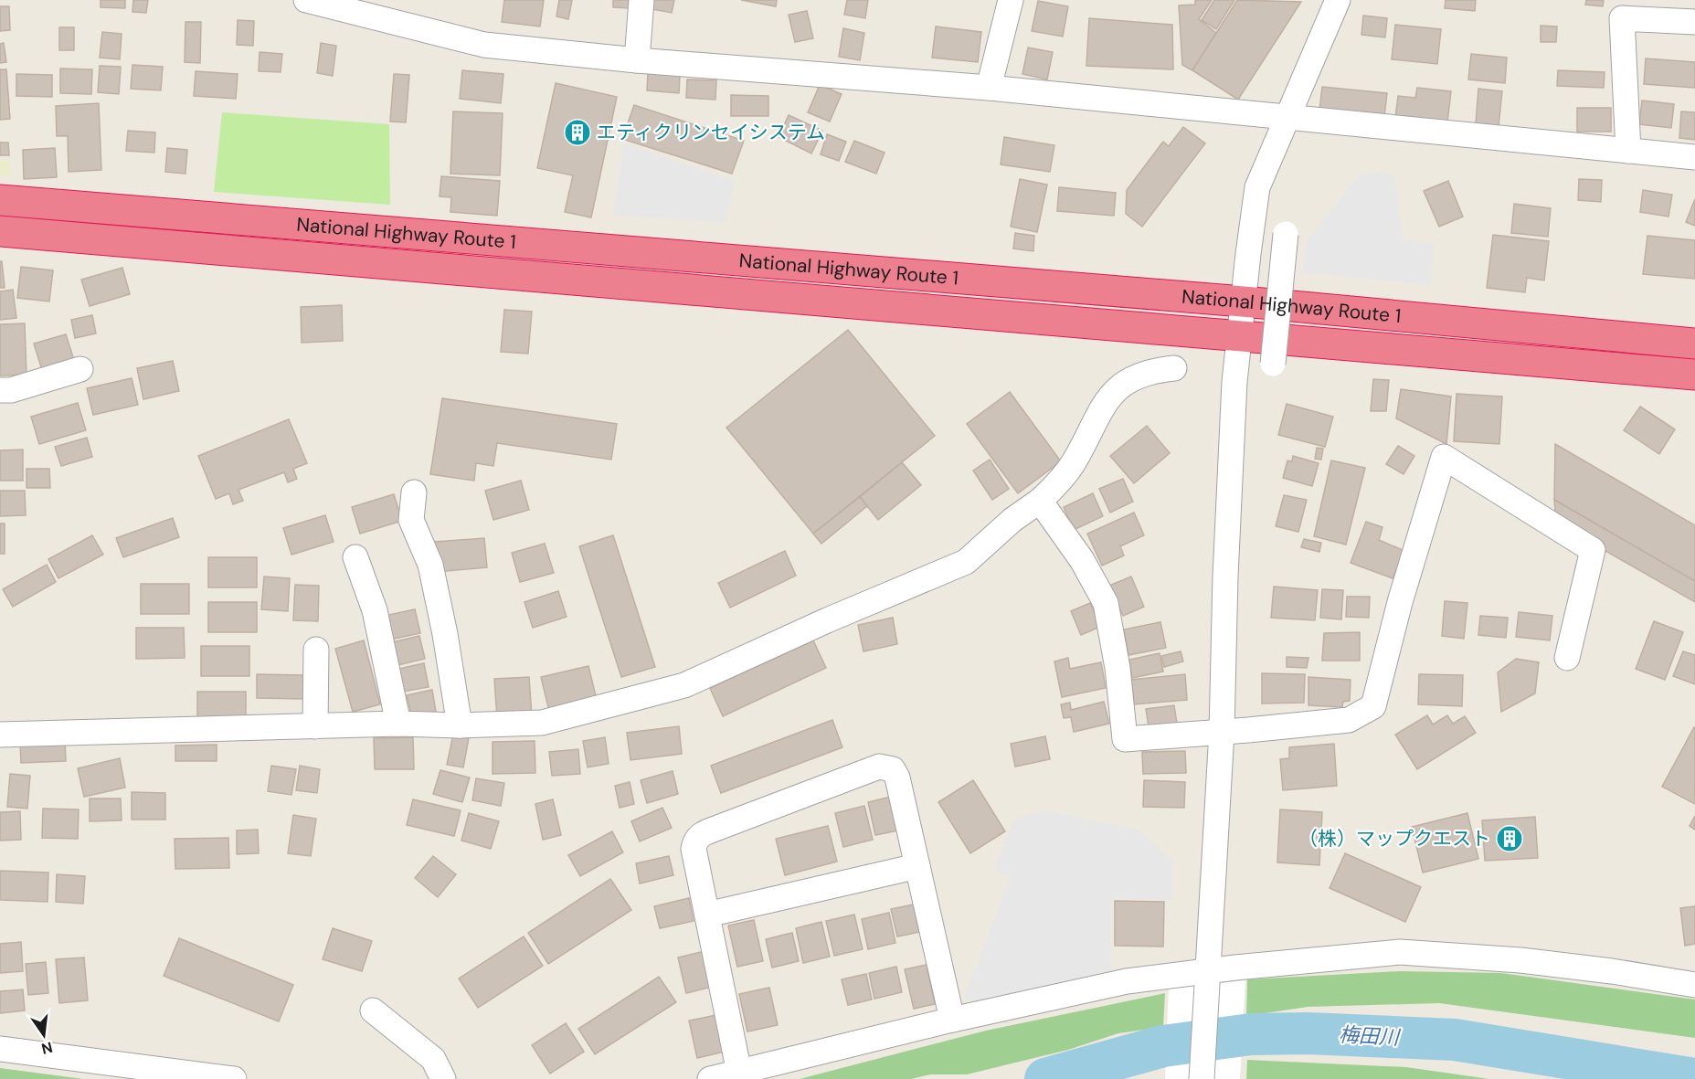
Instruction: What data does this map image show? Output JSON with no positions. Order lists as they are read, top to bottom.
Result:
{
  "streets": {
    "highway": ["National Highway Route 1"]
  },
  "water": ["梅田川"],
  "places": {
    "building": ["エティクリンセイシステム", "（株）マップクエスト"]
  },
  "north": "bottom"
}
